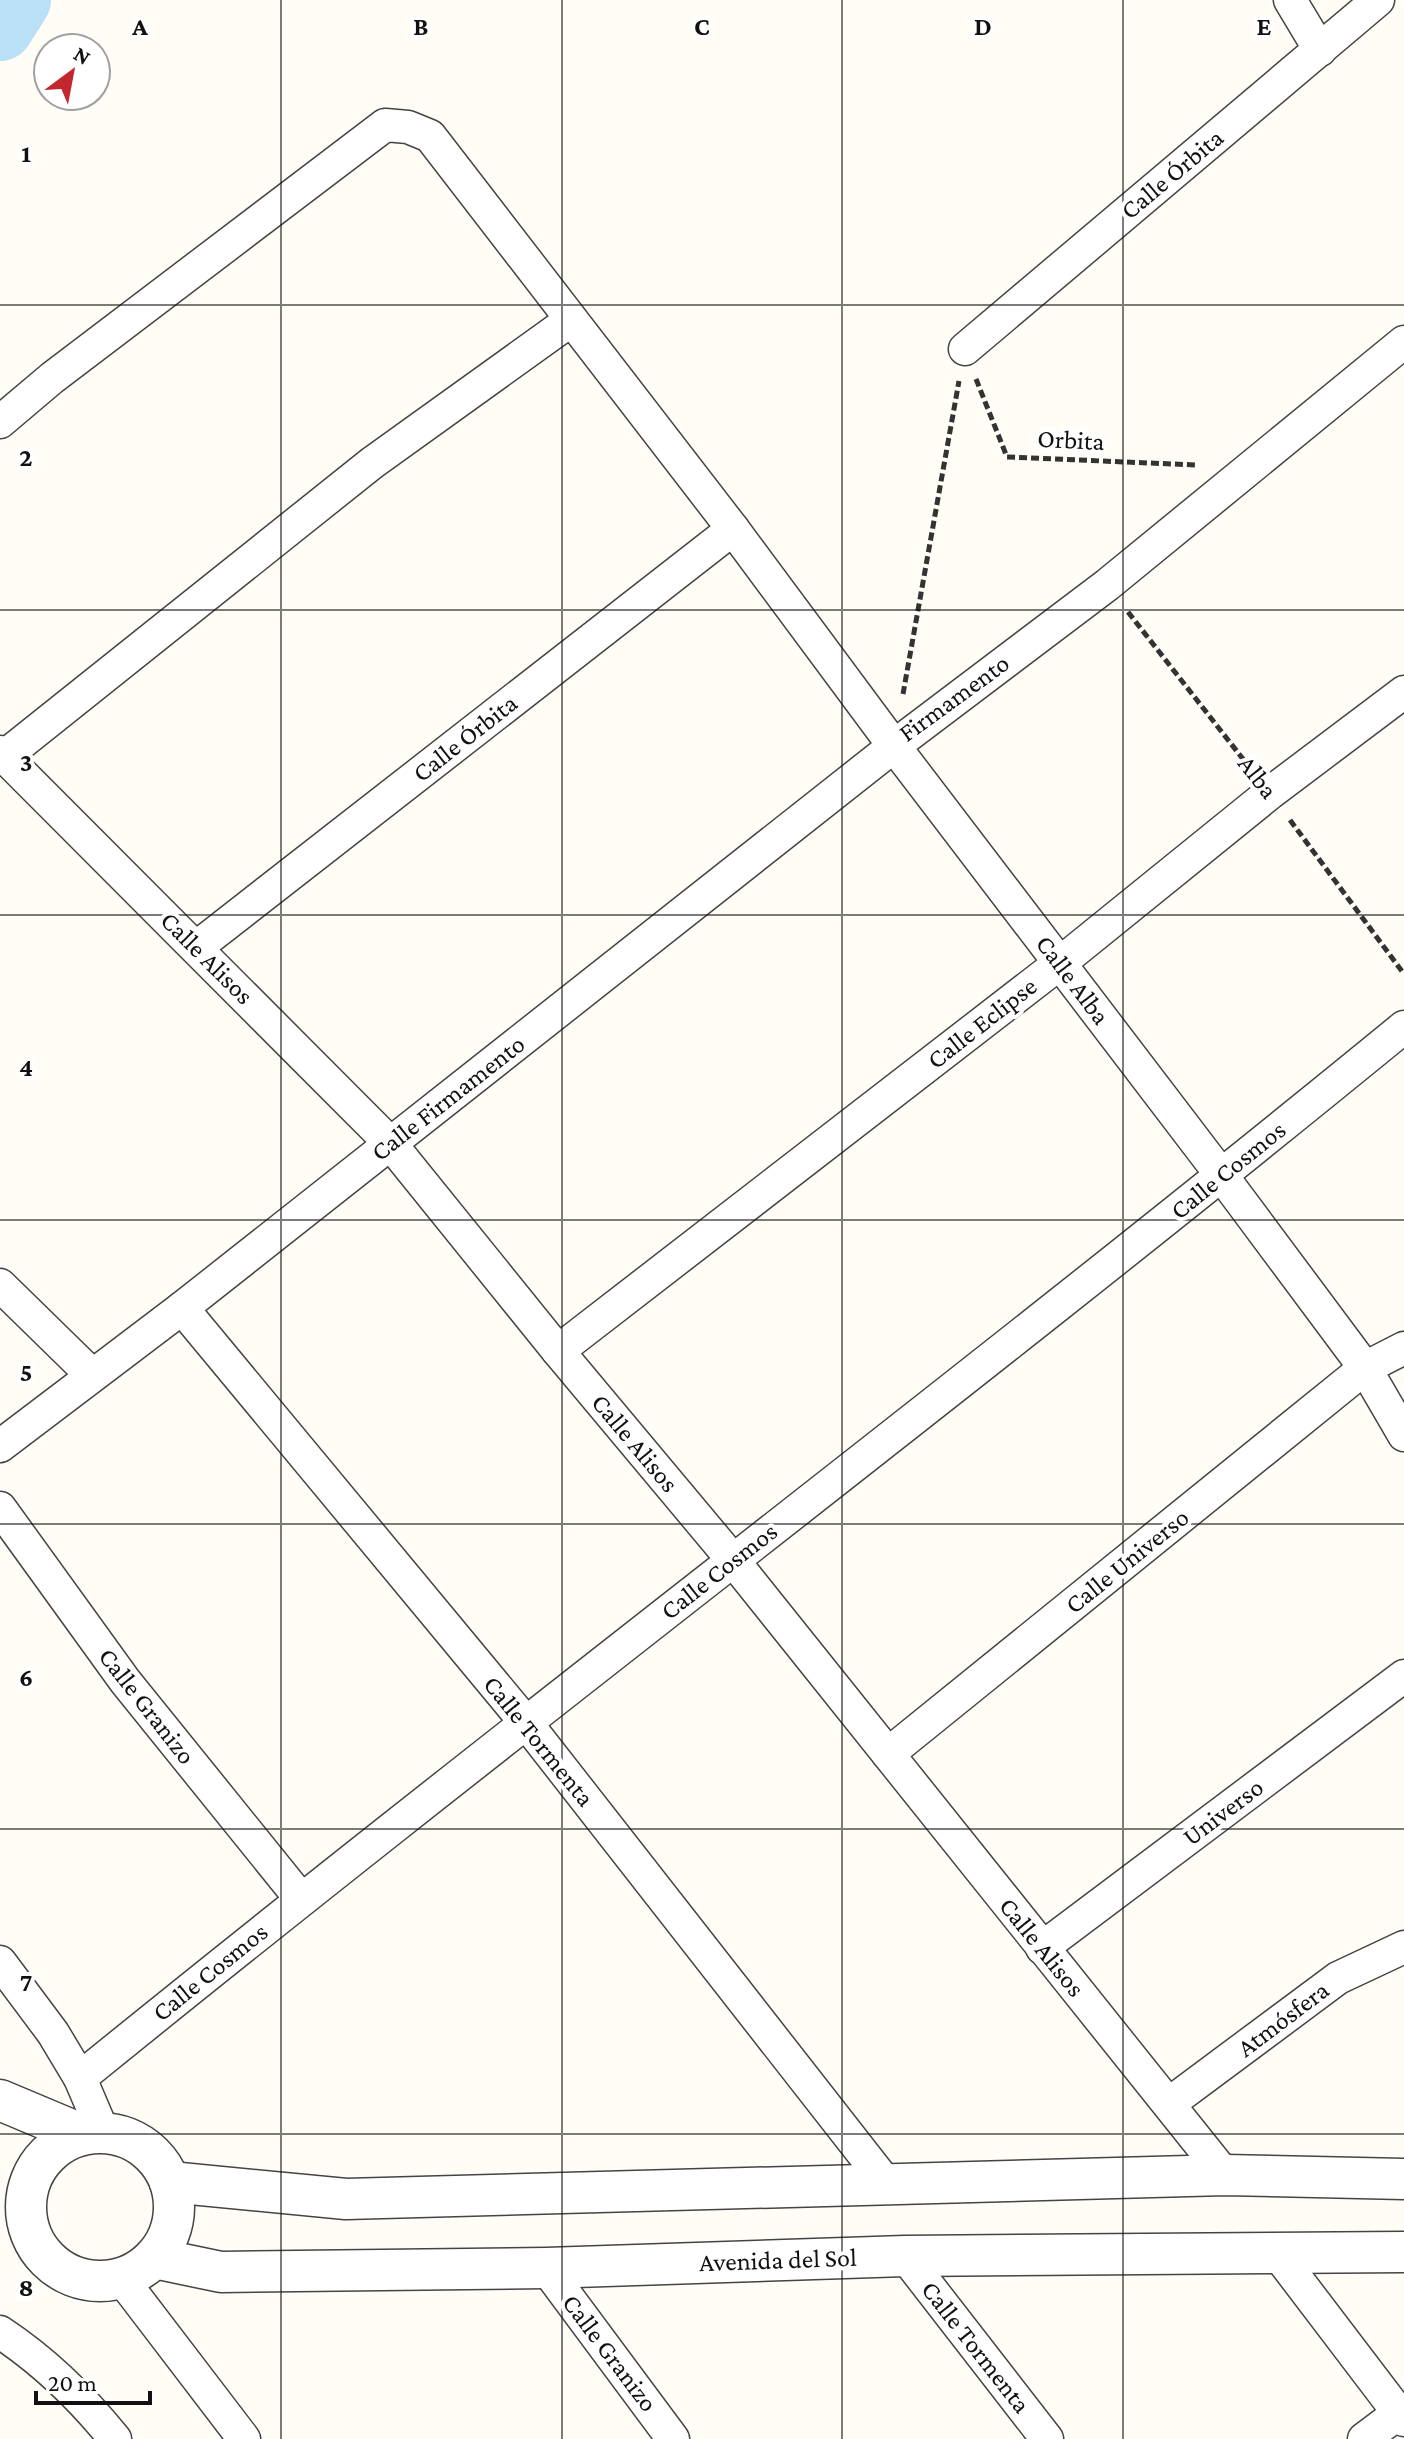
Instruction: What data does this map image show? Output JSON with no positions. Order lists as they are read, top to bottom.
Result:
{
  "streets": {
    "street": [
      "Calle Órbita",
      "Firmamento",
      "Calle Alisos",
      "Calle Alba",
      "Calle Eclipse",
      "Calle Firmamento",
      "Calle Cosmos",
      "Calle Universo",
      "Calle Granizo",
      "Calle Tormenta",
      "Universo",
      "Atmósfera",
      "Avenida del Sol"
    ],
    "path": ["Orbita", "Alba"]
  },
  "crossings": [
    ["Calle Órbita", "Orbita"],
    ["Calle Órbita", "Firmamento"],
    ["Calle Órbita", "Calle Alisos"],
    ["Calle Órbita", "Calle Alba"],
    ["Orbita", "Firmamento"],
    ["Firmamento", "Alba"],
    ["Firmamento", "Calle Alba"],
    ["Firmamento", "Calle Firmamento"],
    ["Alba", "Calle Eclipse"],
    ["Calle Alisos", "Calle Eclipse"],
    ["Calle Alisos", "Calle Firmamento"],
    ["Calle Alisos", "Calle Cosmos"],
    ["Calle Alisos", "Calle Universo"],
    ["Calle Alisos", "Universo"],
    ["Calle Alisos", "Atmósfera"],
    ["Calle Alba", "Calle Eclipse"],
    ["Calle Alba", "Calle Firmamento"],
    ["Calle Alba", "Calle Cosmos"],
    ["Calle Alba", "Calle Universo"],
    ["Calle Firmamento", "Calle Tormenta"],
    ["Calle Cosmos", "Calle Granizo"],
    ["Calle Cosmos", "Calle Tormenta"],
    ["Calle Granizo", "Avenida del Sol"],
    ["Calle Tormenta", "Avenida del Sol"]
  ],
  "scale_bar": "20 m",
  "north": "top right",
  "grid": {
    "columns": [
      "A",
      "B",
      "C",
      "D",
      "E"
    ],
    "rows": [
      "1",
      "2",
      "3",
      "4",
      "5",
      "6",
      "7",
      "8"
    ]
  }
}
